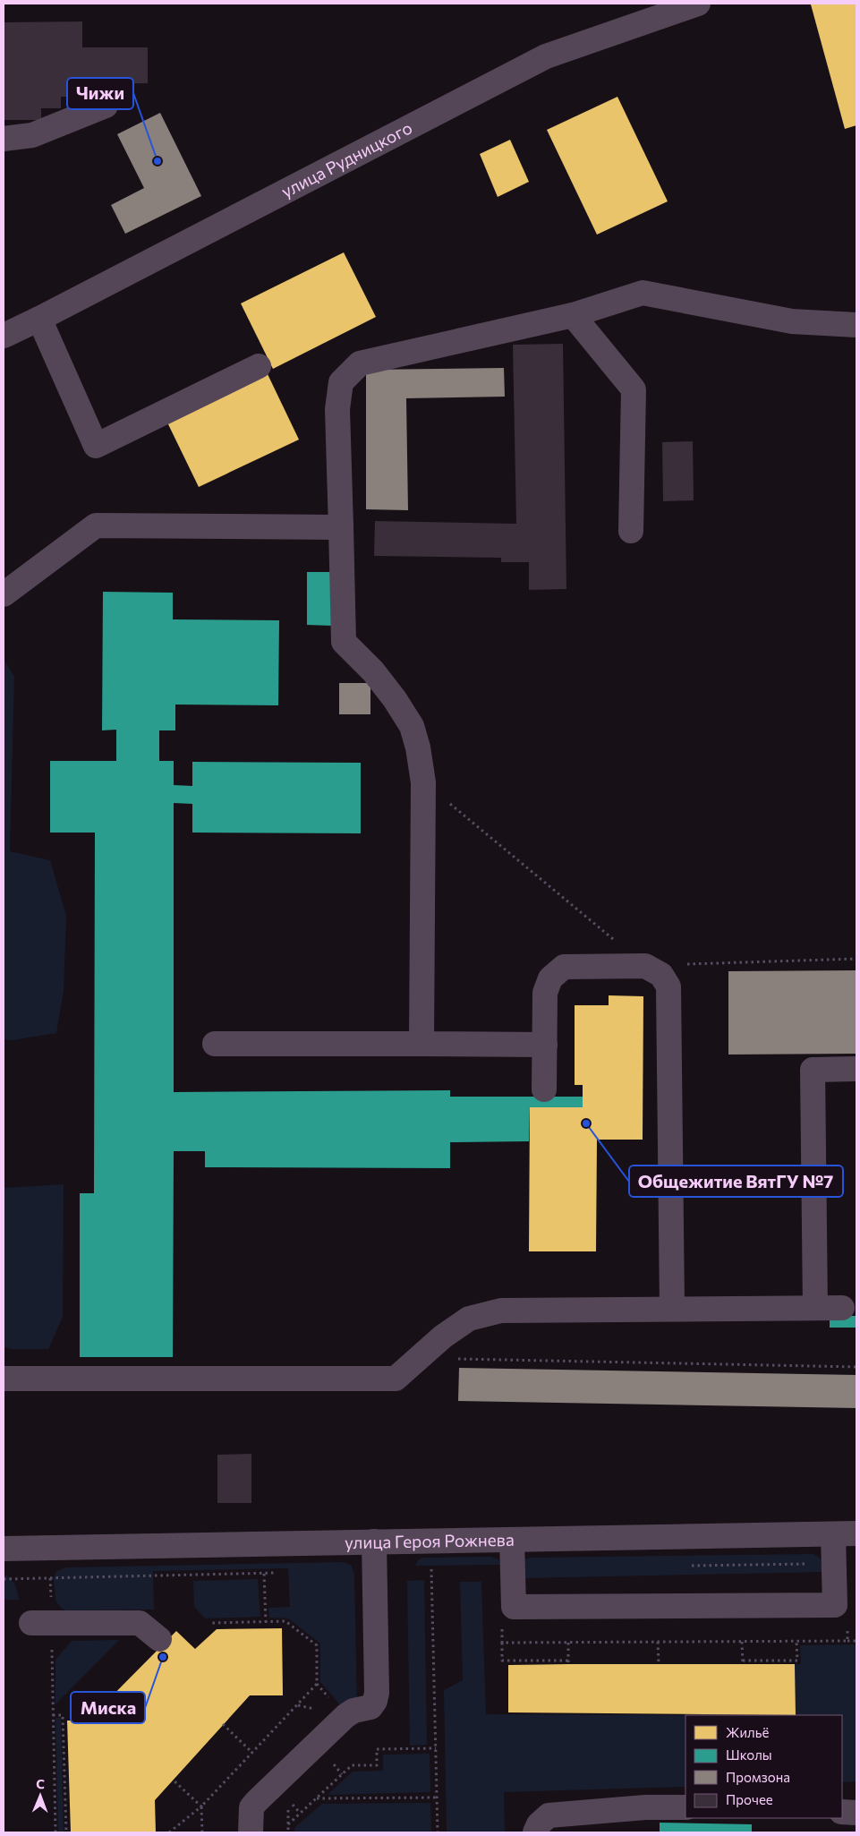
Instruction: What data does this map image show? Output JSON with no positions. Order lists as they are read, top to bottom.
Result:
{
  "streets": {
    "street": ["улица Рудницкого", "улица Героя Рожнева"]
  },
  "places": ["Чижи", "Общежитие ВятГУ №7", "Миска"],
  "legend": [
    "Жильё",
    "Школы",
    "Промзона",
    "Прочее"
  ],
  "north": "top"
}
